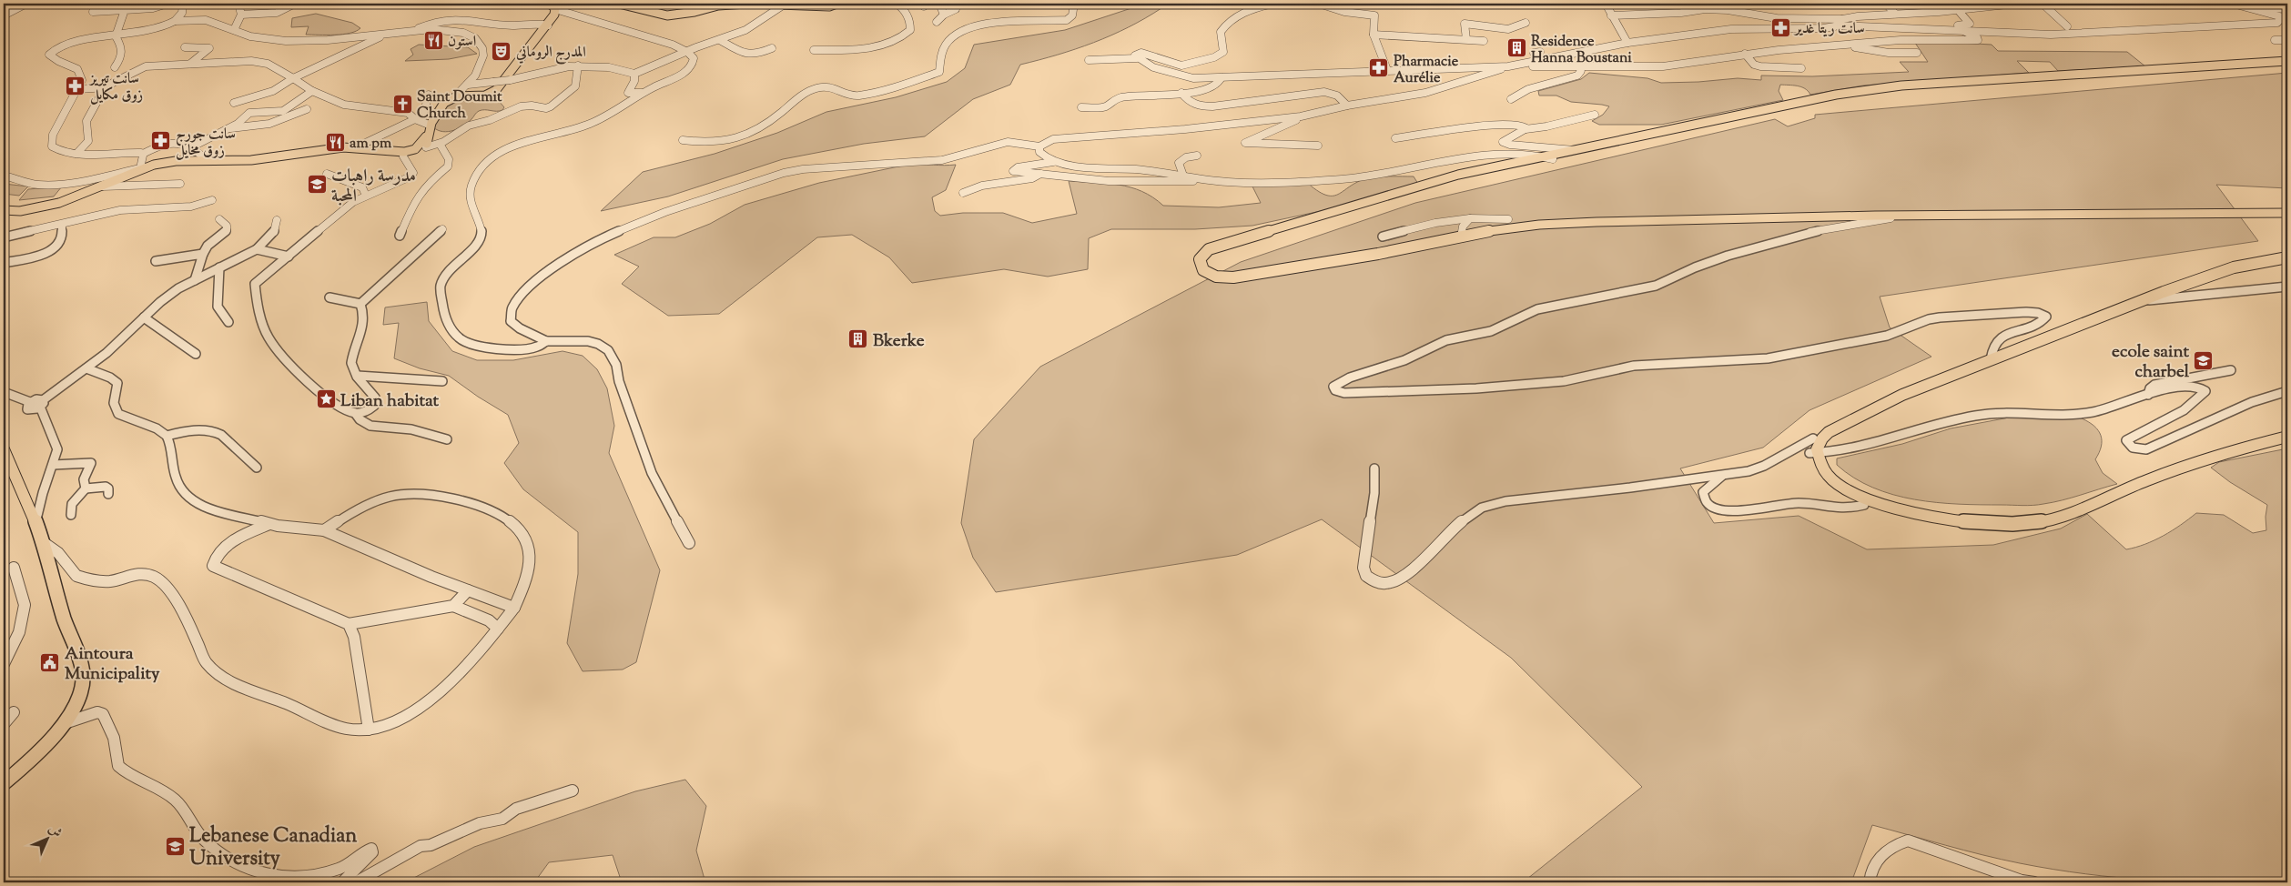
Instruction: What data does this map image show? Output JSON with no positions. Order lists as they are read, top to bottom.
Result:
{
  "places": {
    "pharmacy": [
      "سانت ريتا غدير",
      "Pharmacie Aurélie",
      "سانت تيريز زوق مكايل",
      "سانت جورج زوق مخايل"
    ],
    "restaurant": ["استون", "am pm"],
    "building": ["Residence Hanna Boustani", "Bkerke"],
    "theatre": ["المدرج الروماني"],
    "church": ["Saint Doumit Church"],
    "school or university": ["مدرسة راهبات المحبة", "ecole saint charbel", "Lebanese Canadian University"],
    "place": ["Liban habitat"],
    "public building": ["Aintoura Municipality"]
  },
  "north": "top right"
}
